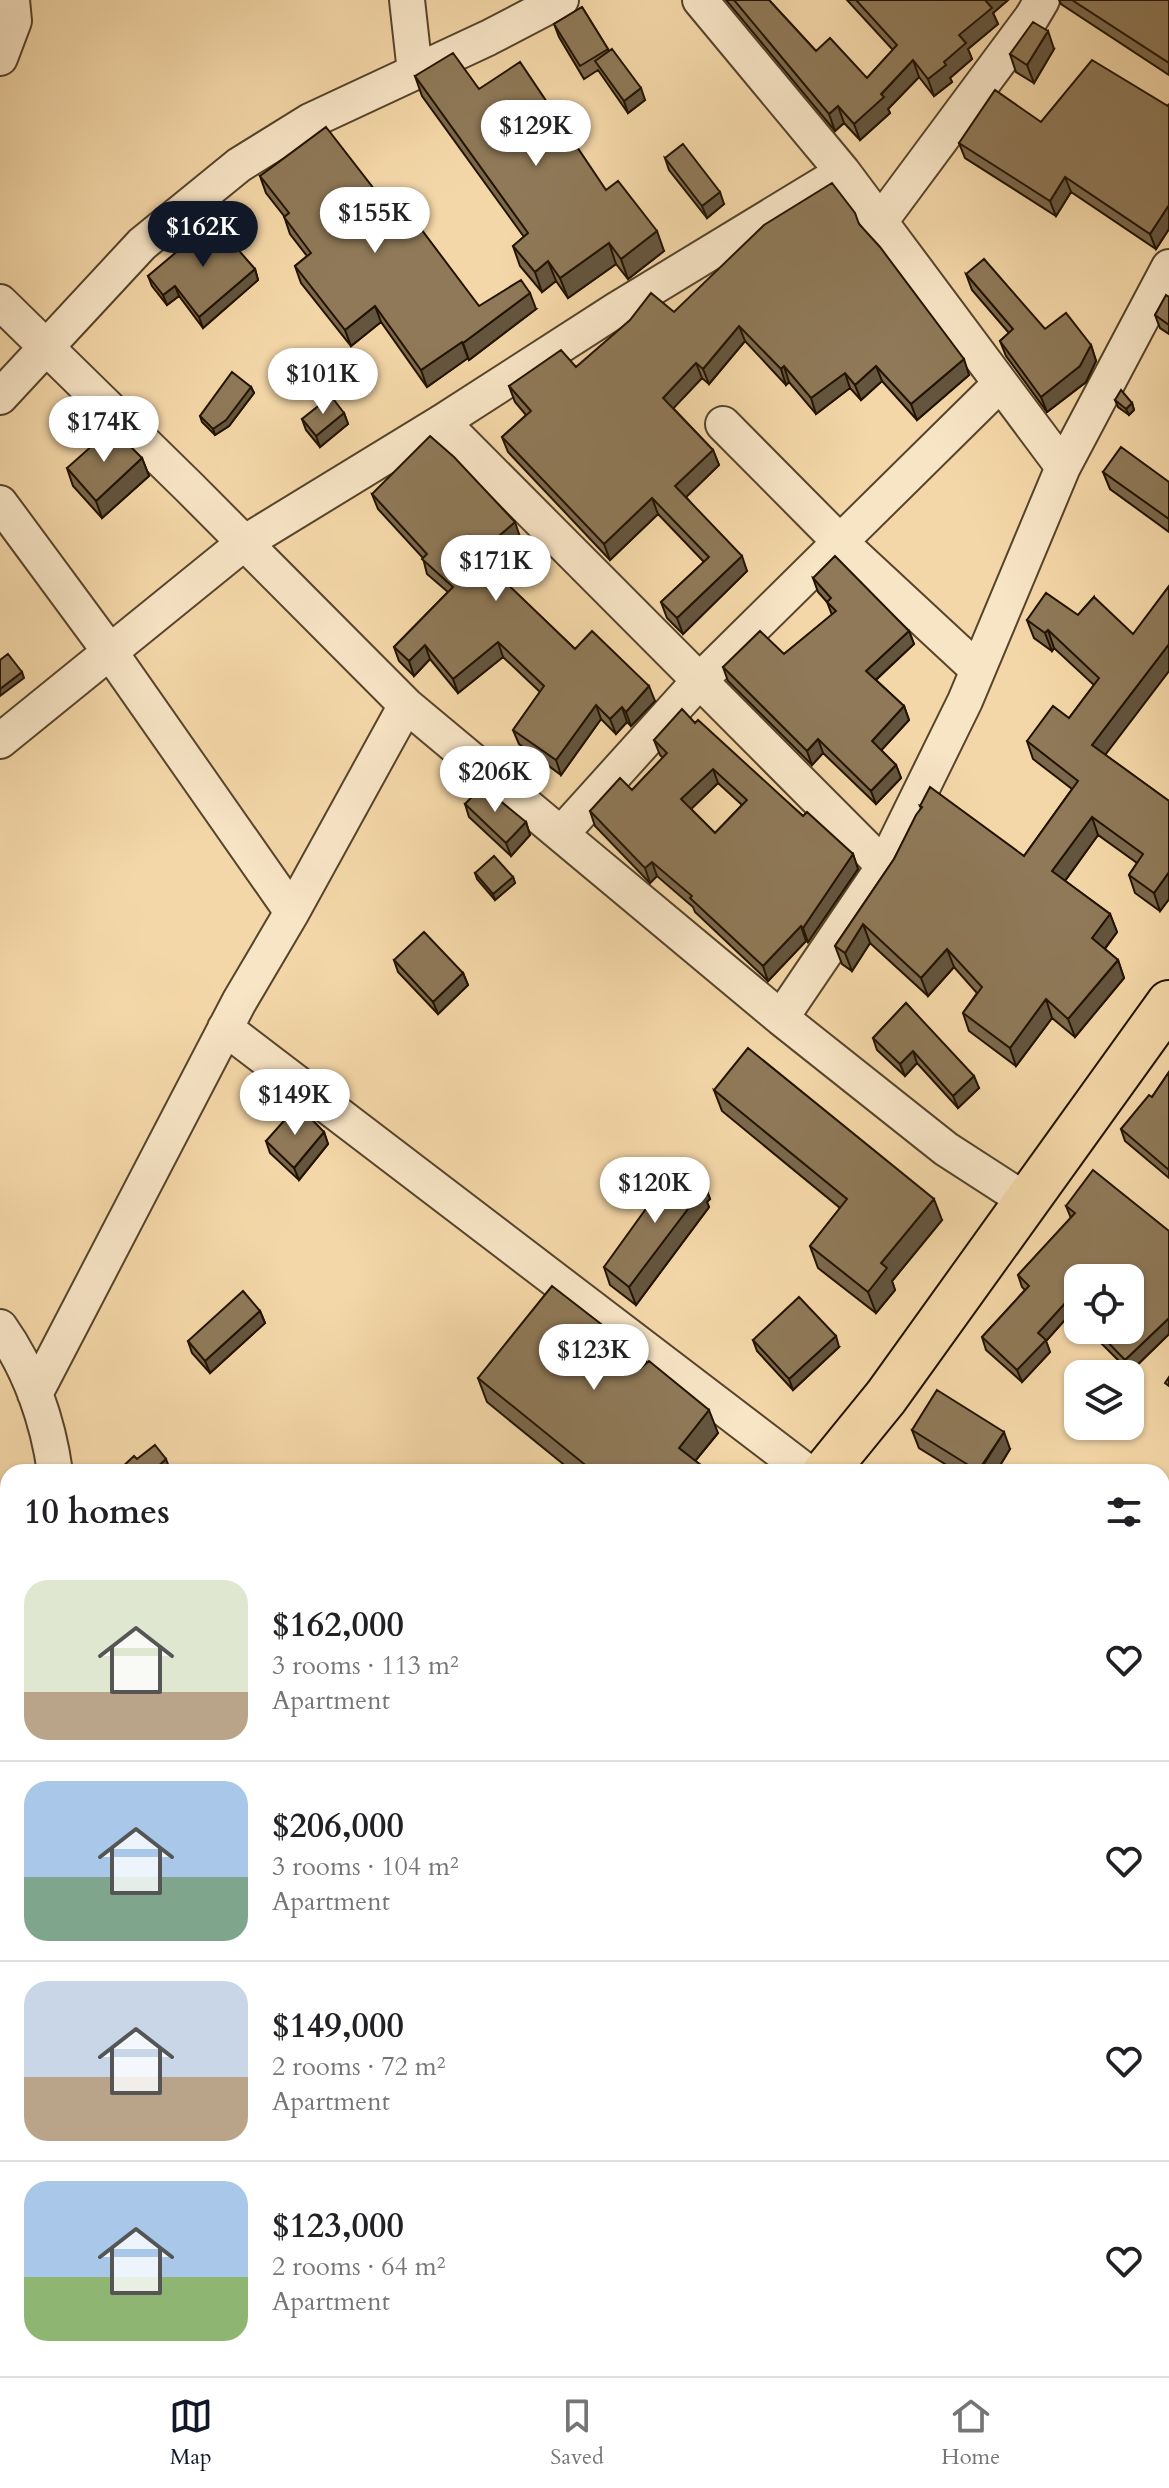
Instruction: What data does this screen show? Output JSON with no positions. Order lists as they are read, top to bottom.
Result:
{
  "page": {
    "price": [
      "$129K",
      "$155K",
      "$162K",
      "$101K",
      "$174K",
      "$171K",
      "$206K",
      "$149K",
      "$120K",
      "$123K"
    ],
    "heading": "10 homes",
    "list": [
      {
        "name": "$162,000",
        "note": "3 rooms · 113 m² · Apartment"
      },
      {
        "name": "$206,000",
        "note": "3 rooms · 104 m² · Apartment"
      },
      {
        "name": "$149,000",
        "note": "2 rooms · 72 m² · Apartment"
      },
      {
        "name": "$123,000",
        "note": "2 rooms · 64 m² · Apartment"
      }
    ],
    "tabs": ["Map", "Saved", "Home"]
  }
}
